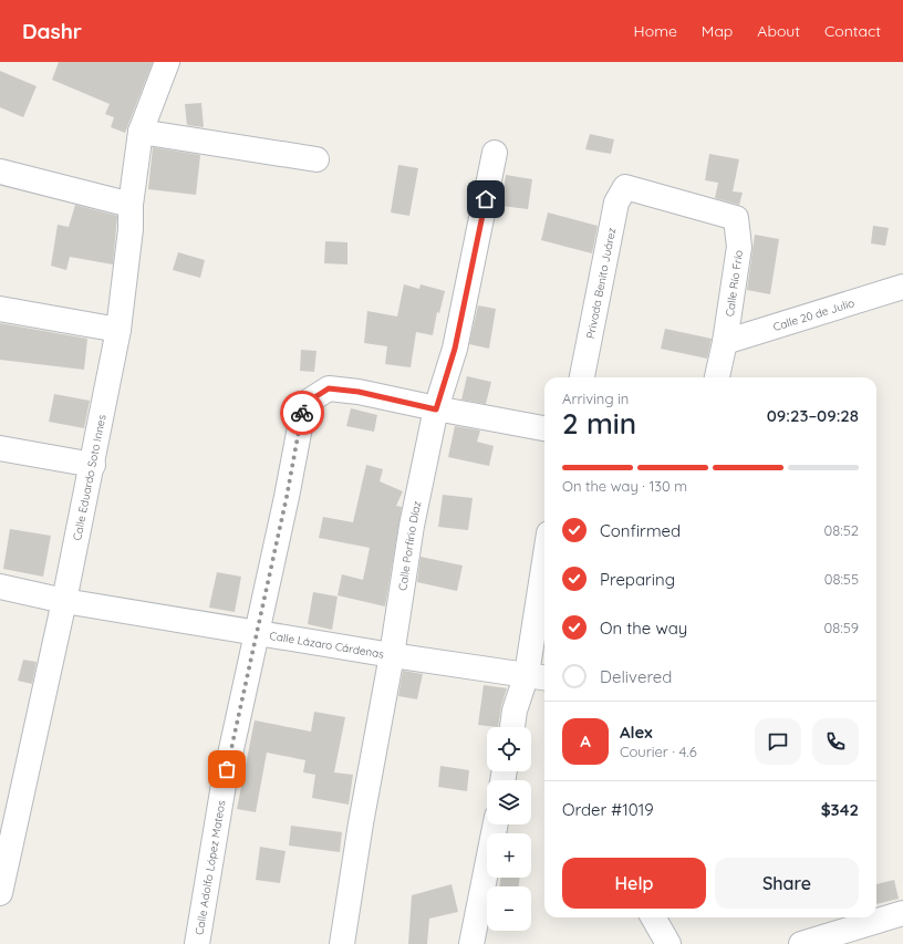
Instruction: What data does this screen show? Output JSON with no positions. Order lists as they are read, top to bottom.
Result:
{
  "streets": {
    "street": [
      "Privada Benito Juárez",
      "Calle Río Frío",
      "Calle 20 de Julio",
      "Calle Eduardo Soto Innes",
      "Calle Porfirio Díaz",
      "Calle Lázaro Cárdenas",
      "Calle Adolfo López Mateos"
    ]
  },
  "crossings": [
    ["Privada Benito Juárez", "Calle Río Frío"],
    ["Calle Río Frío", "Calle 20 de Julio"],
    ["Calle Eduardo Soto Innes", "Calle Lázaro Cárdenas"],
    ["Calle Porfirio Díaz", "Calle Lázaro Cárdenas"],
    ["Calle Porfirio Díaz", "Calle Adolfo López Mateos"],
    ["Calle Lázaro Cárdenas", "Calle Adolfo López Mateos"]
  ],
  "page": {
    "header": "Dashr",
    "nav": [
      "Home",
      "Map",
      "About",
      "Contact"
    ],
    "heading": ["2 min", "Arriving in", "09:23–09:28"],
    "panel": [
      "Alex",
      "Courier · 4.6",
      "Order #1019",
      "$342"
    ],
    "bar": "On the way · 130 m",
    "list": [
      ["Confirmed", "08:52"],
      ["Preparing", "08:55"],
      ["On the way", "08:59"],
      "Delivered"
    ],
    "round": "A",
    "map_buttons": ["+", "−"],
    "buttons": ["Help", "Share"]
  }
}
